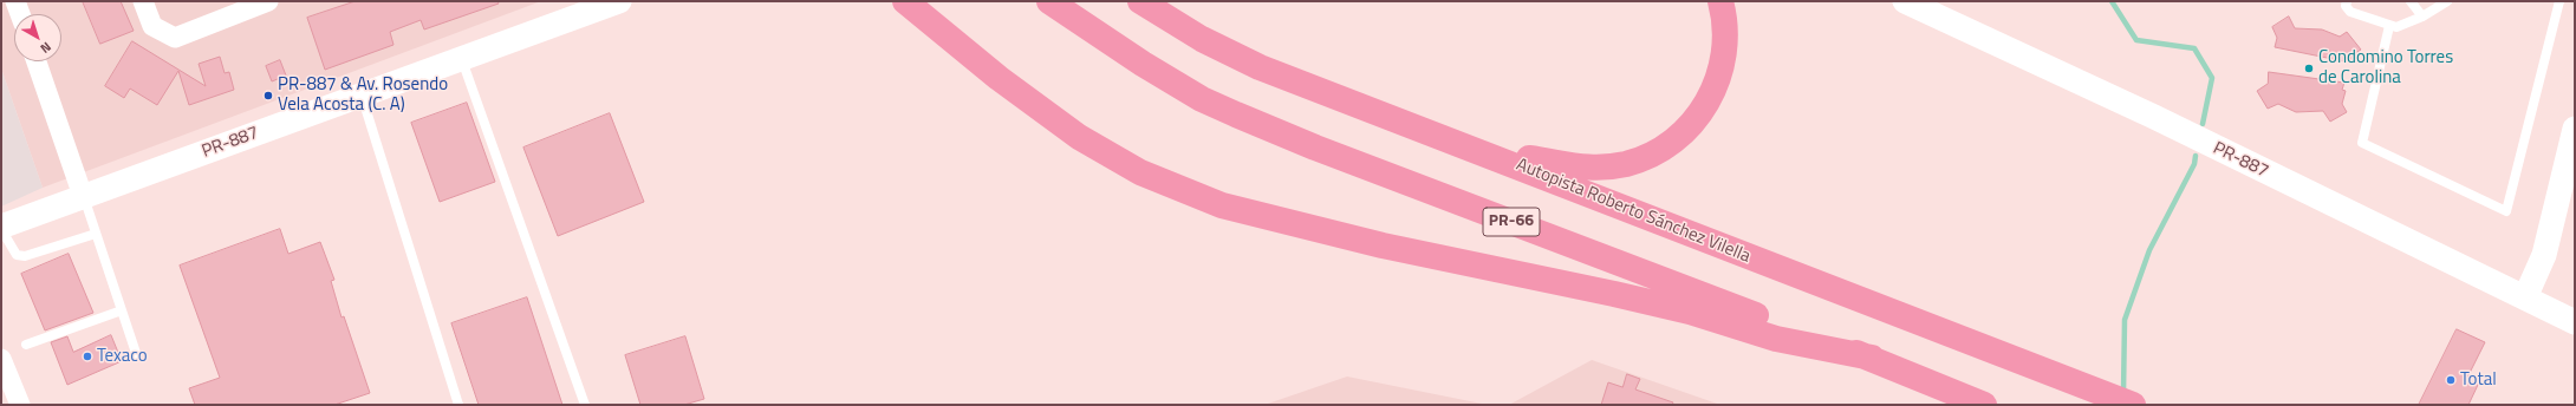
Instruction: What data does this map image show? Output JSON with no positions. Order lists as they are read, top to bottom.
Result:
{
  "streets": {
    "highway": ["Autopista Roberto Sánchez Vilella", "PR-66"],
    "street": ["PR-887"]
  },
  "places": [
    "Condomino Torres de Carolina",
    "PR-887 & Av. Rosendo Vela Acosta (C. A)",
    "Texaco",
    "Total"
  ],
  "north": "bottom right"
}
